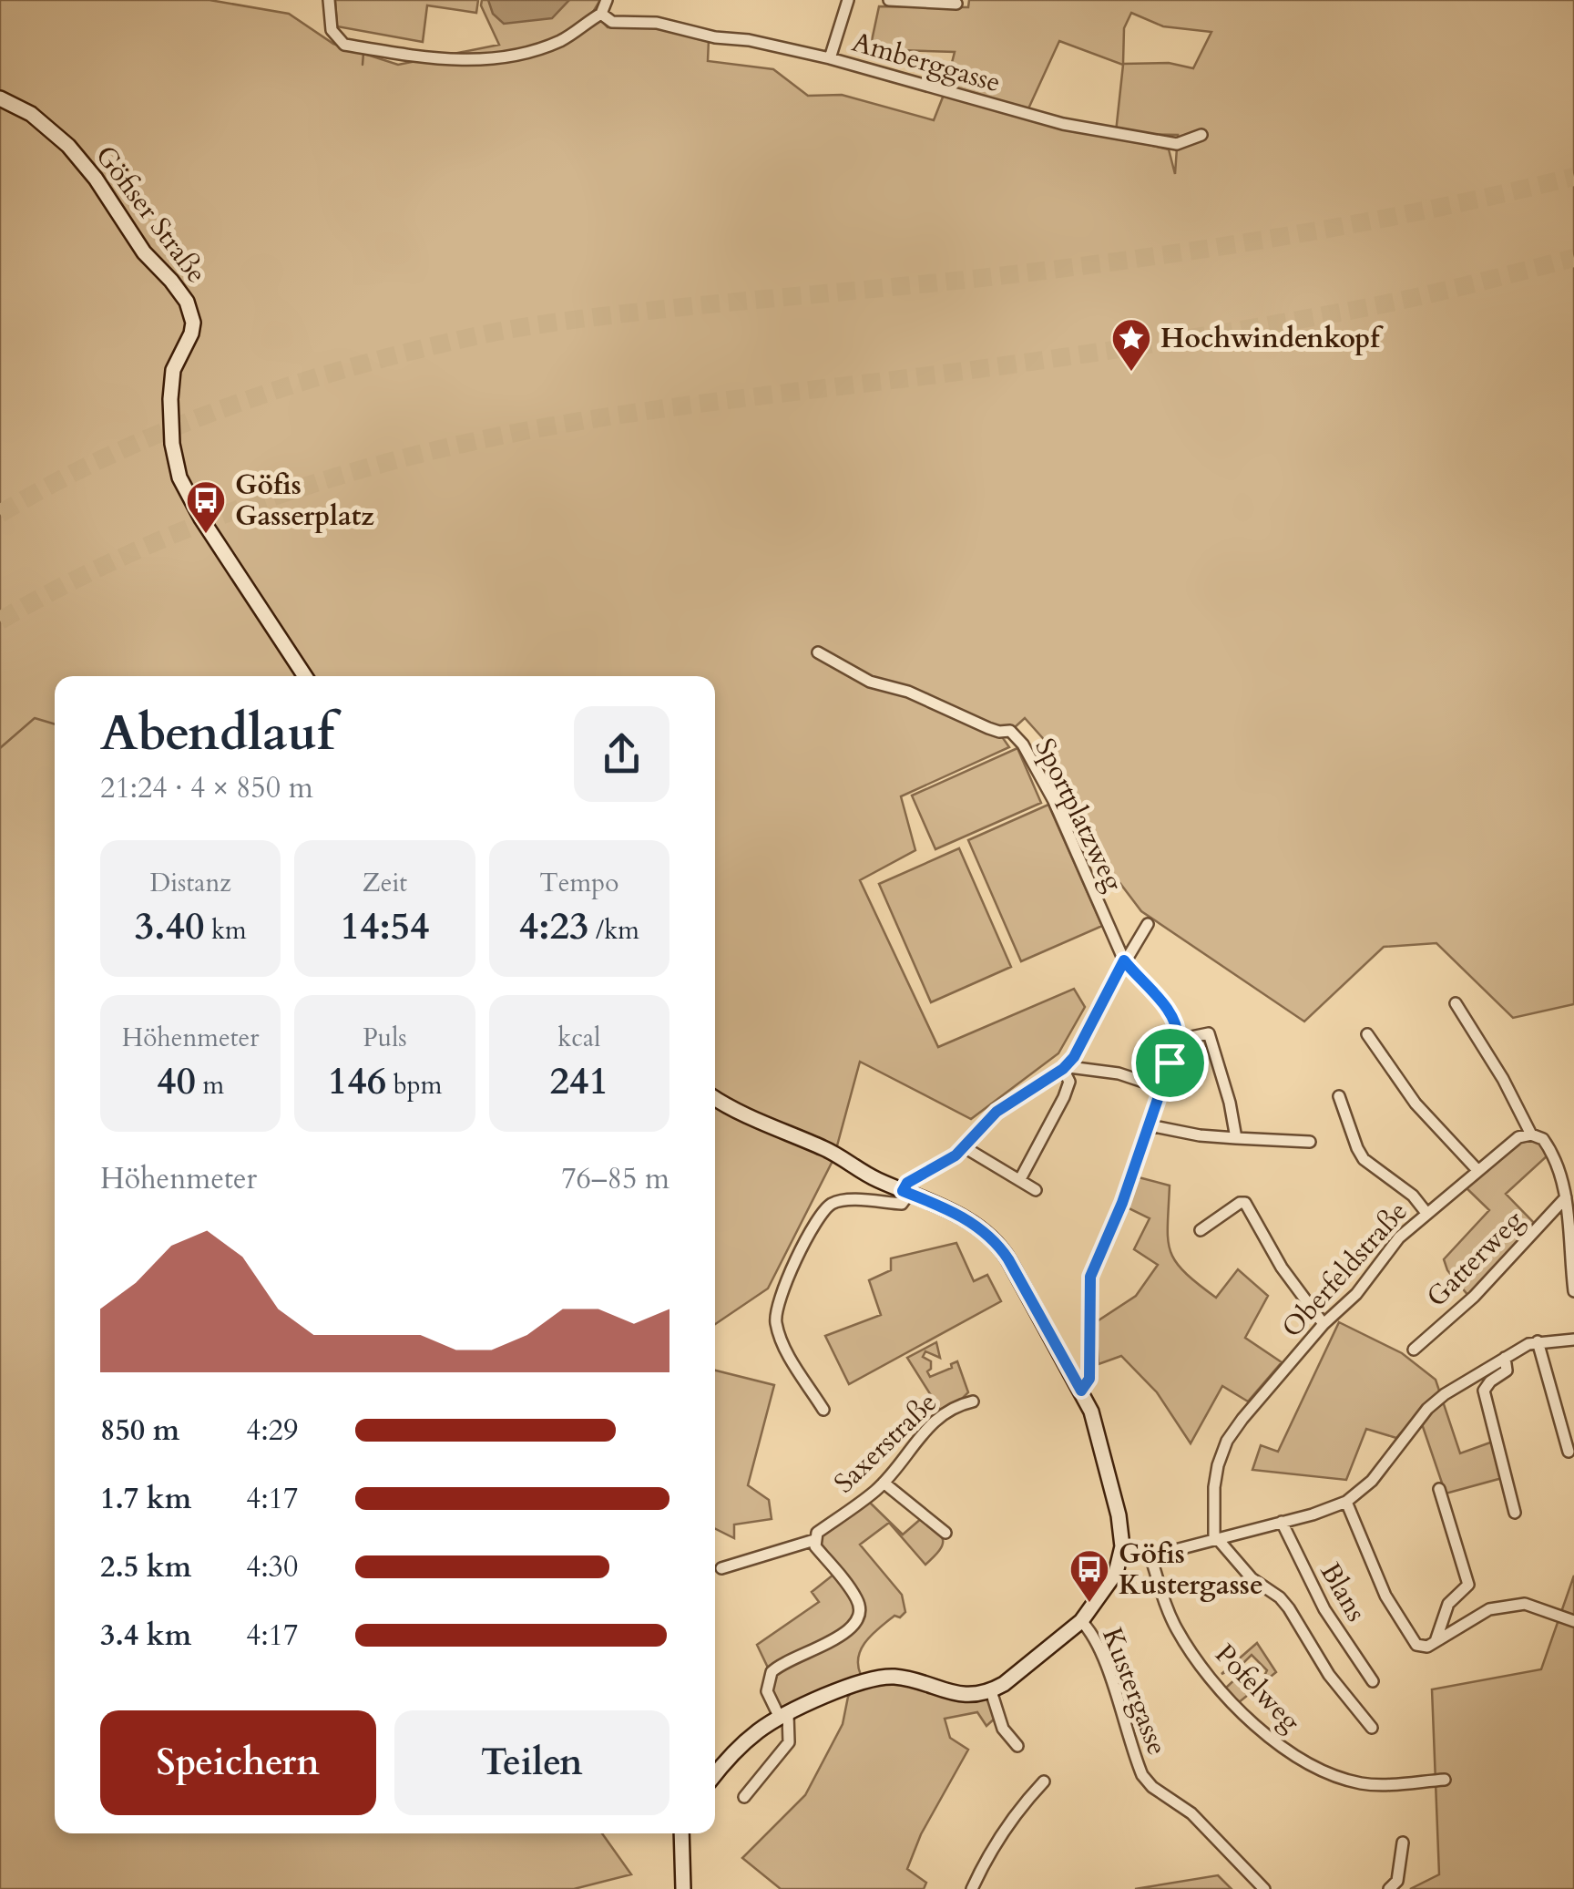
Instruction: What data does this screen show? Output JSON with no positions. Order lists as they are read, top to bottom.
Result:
{
  "streets": {
    "main road": ["Göfiser Straße"],
    "street": [
      "Amberggasse",
      "Sportplatzweg",
      "Gatterweg",
      "Oberfeldstraße",
      "Saxerstraße",
      "Blans",
      "Pofelweg",
      "Kustergasse"
    ]
  },
  "places": {
    "place": ["Hochwindenkopf"],
    "bus stop": ["Göfis Gasserplatz", "Göfis Kustergasse"]
  },
  "page": {
    "heading": ["Abendlauf", "21:24 · 4 × 850 m"],
    "stats": [
      ["Distanz", "3.40 km"],
      ["Zeit", "14:54"],
      ["Tempo", "4:23 /km"],
      ["Höhenmeter", "40 m"],
      ["Puls", "146 bpm"],
      ["kcal", "241"]
    ],
    "chart": ["Höhenmeter", "76–85 m"],
    "list": [
      {
        "name": "850 m",
        "note": "4:29"
      },
      {
        "name": "1.7 km",
        "note": "4:17"
      },
      {
        "name": "2.5 km",
        "note": "4:30"
      },
      {
        "name": "3.4 km",
        "note": "4:17"
      }
    ],
    "buttons": ["Speichern", "Teilen"]
  }
}
